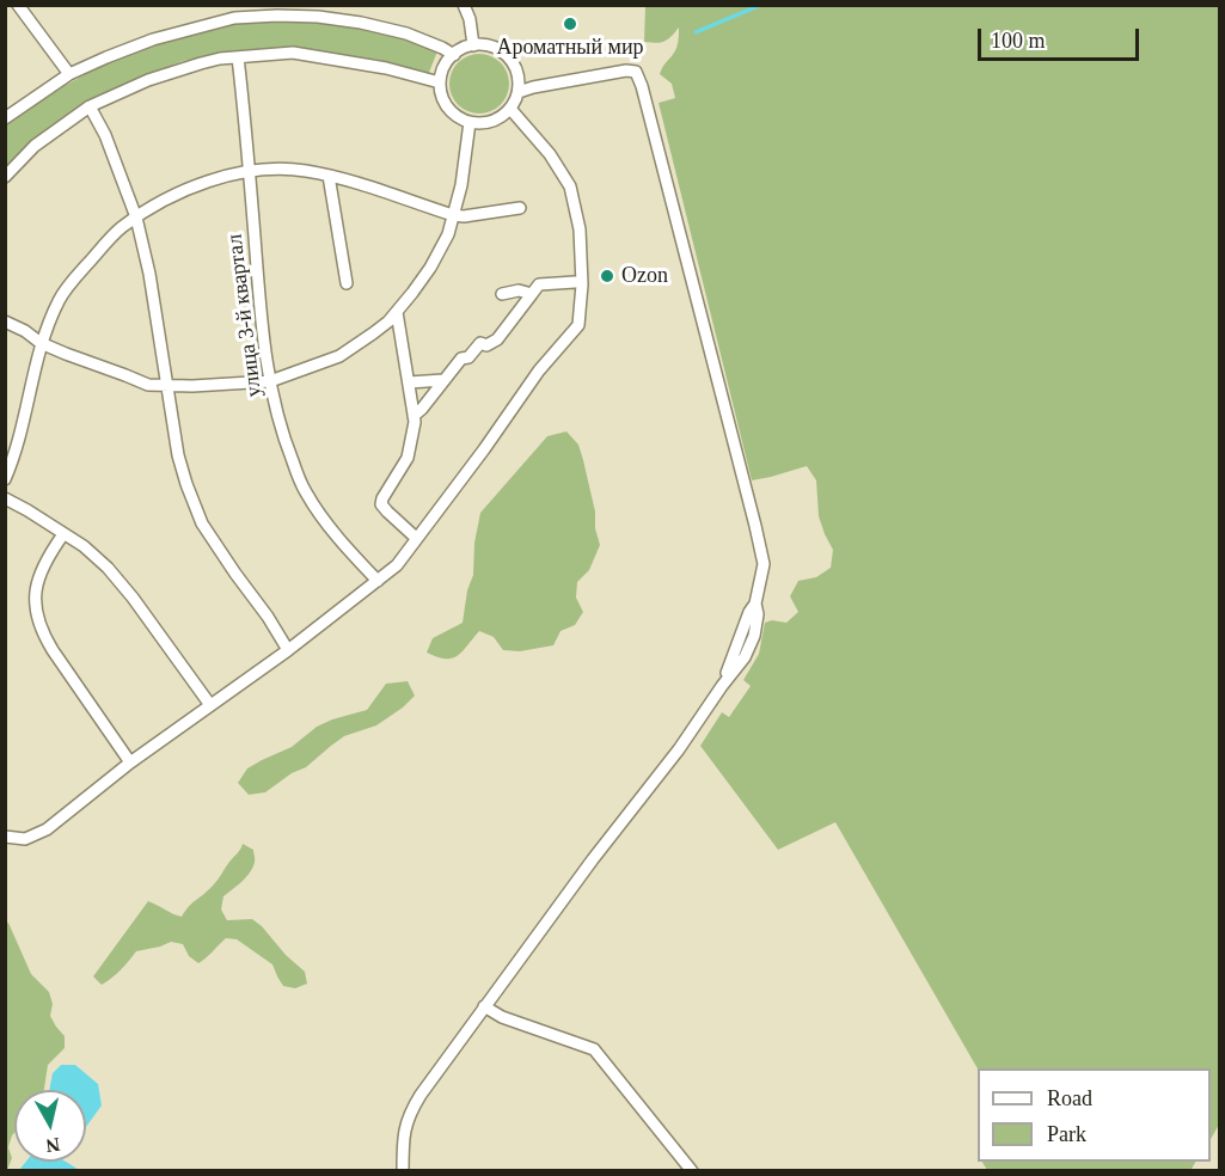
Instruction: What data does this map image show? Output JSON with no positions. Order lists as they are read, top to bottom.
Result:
{
  "streets": {
    "street": ["улица 3-й квартал"]
  },
  "places": ["Ароматный мир", "Ozon"],
  "legend": ["Road", "Park"],
  "scale_bar": "100 m",
  "north": "bottom"
}
